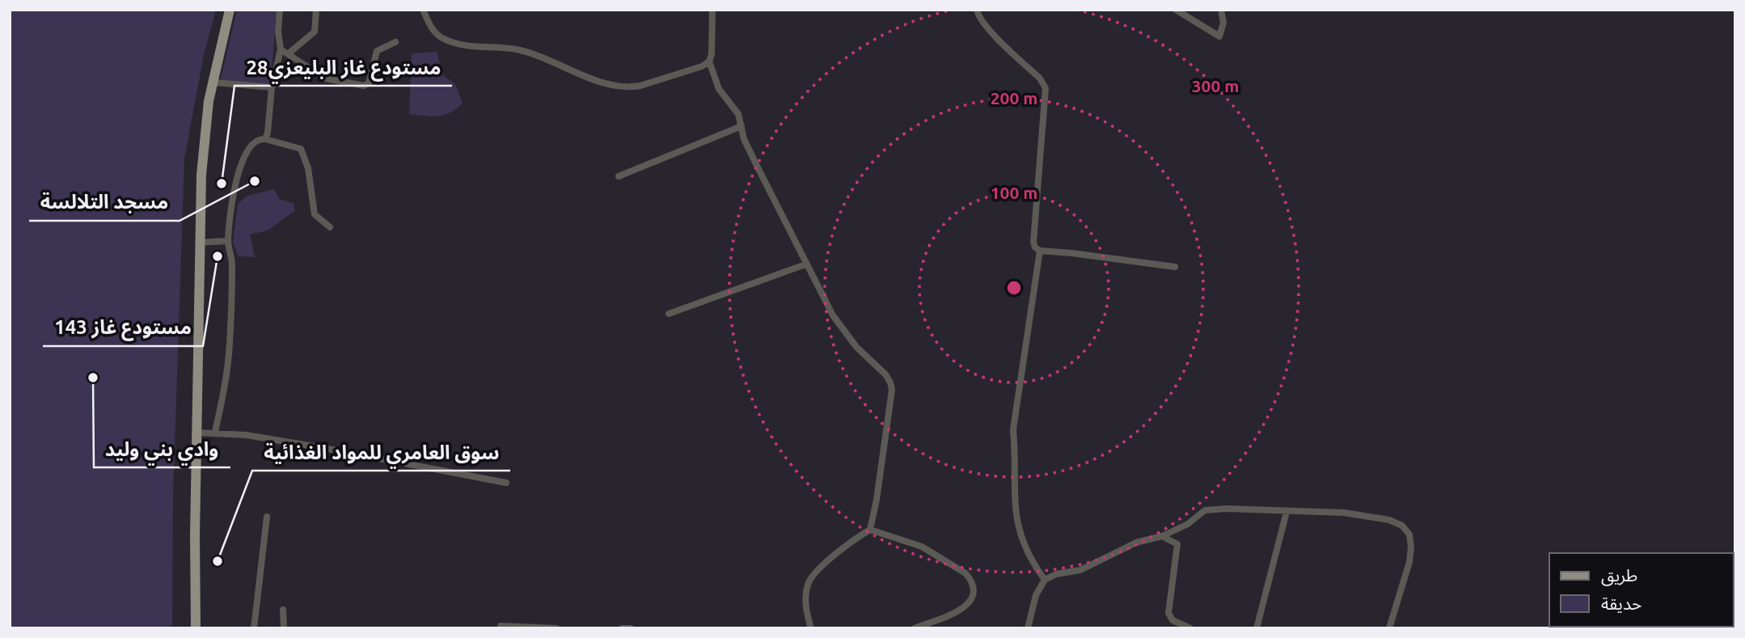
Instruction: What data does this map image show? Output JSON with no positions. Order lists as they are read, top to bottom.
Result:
{
  "places": [
    "مسجد التلالسة",
    "28مستودع غاز البليعزي",
    "مستودع غاز 143",
    "وادي بني وليد",
    "سوق العامري للمواد الغذائية"
  ],
  "legend": ["طريق", "حديقة"],
  "rings": ["300 m", "200 m", "100 m"]
}
